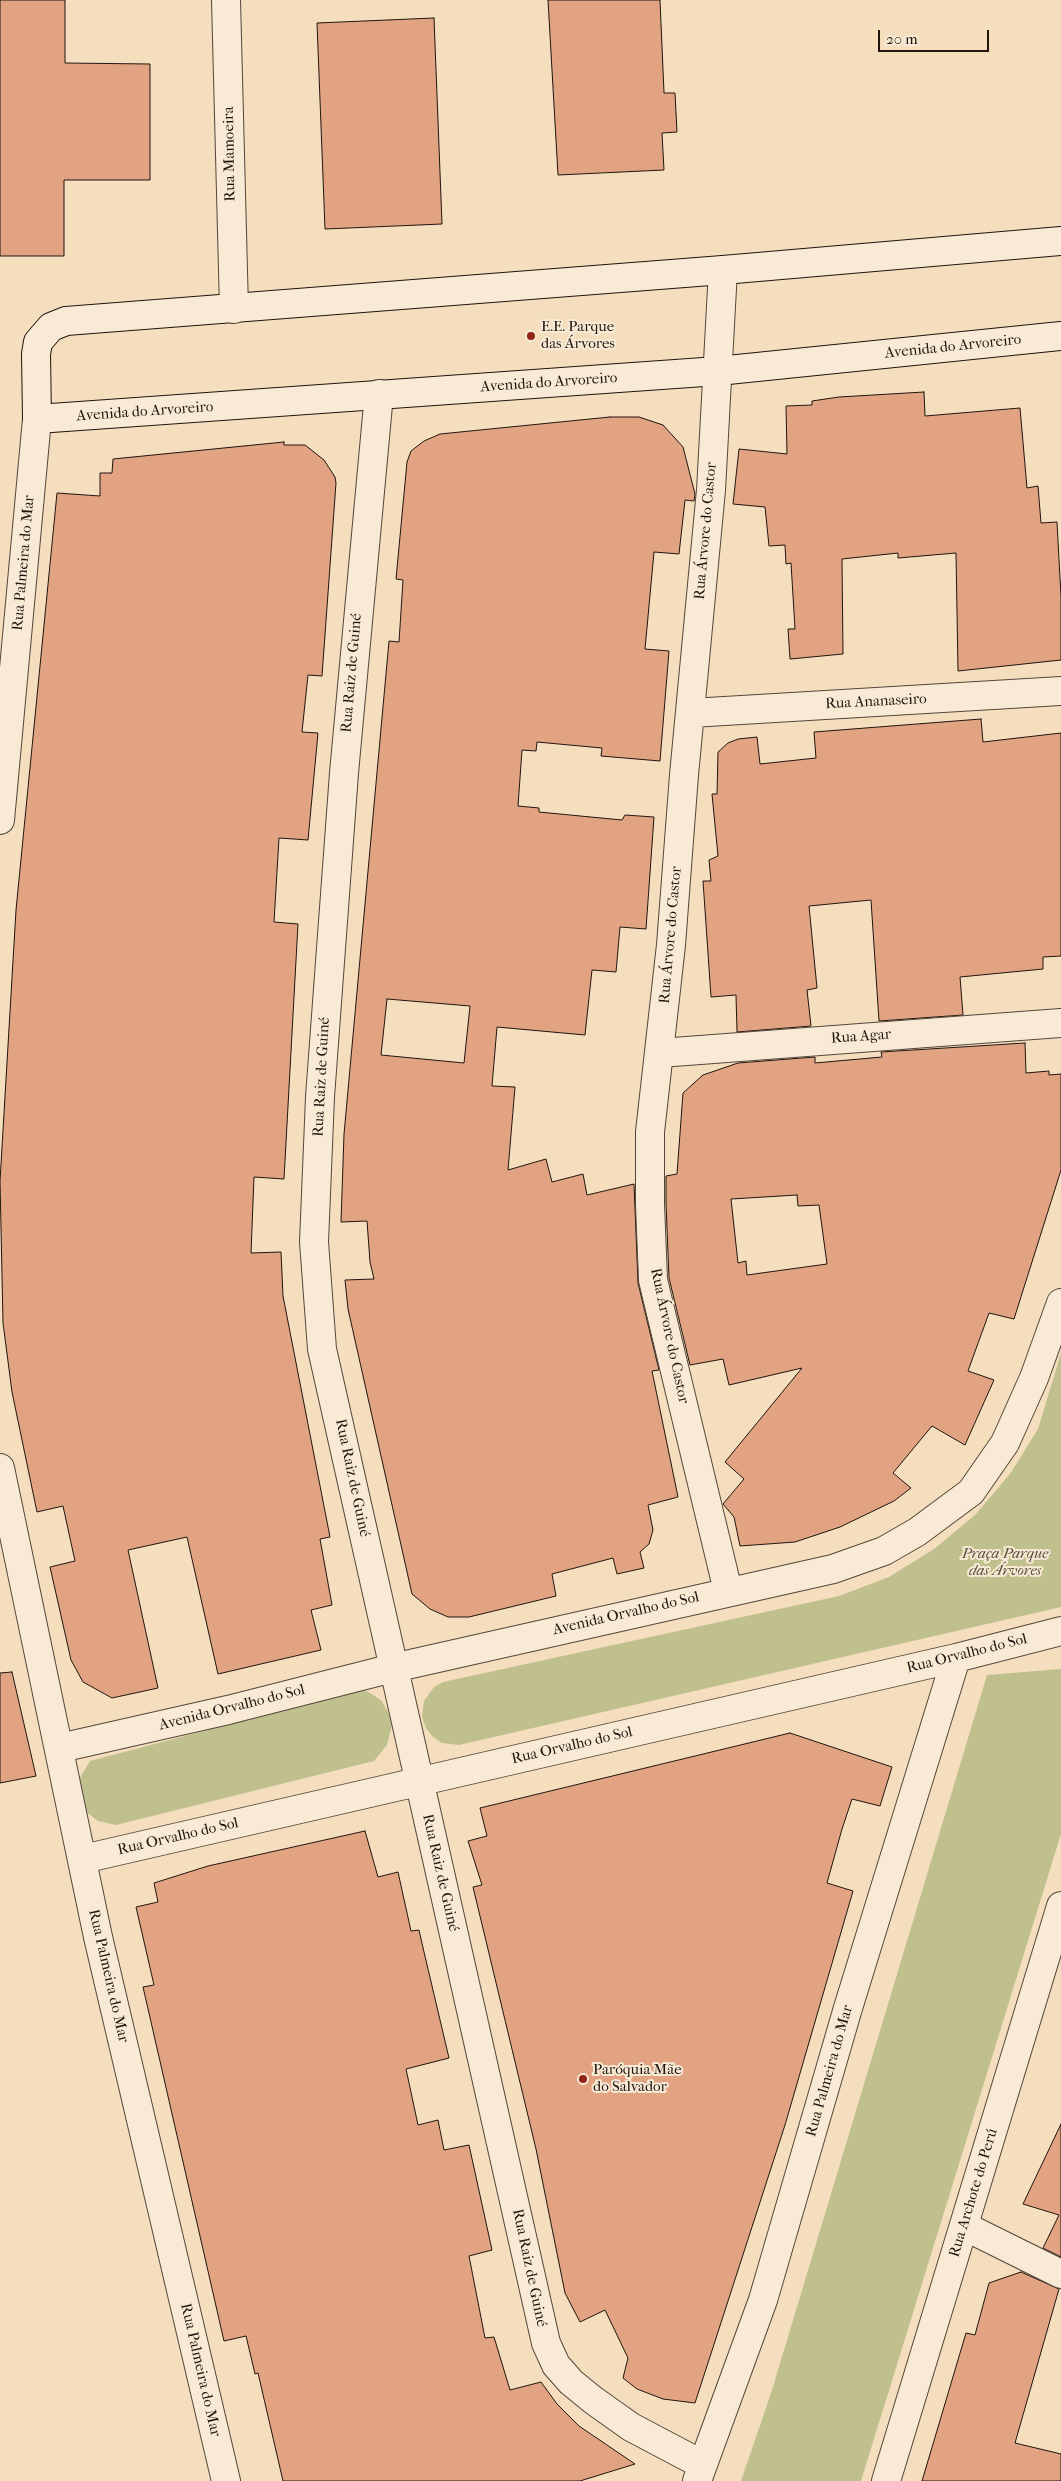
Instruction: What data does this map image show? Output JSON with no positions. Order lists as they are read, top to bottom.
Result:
{
  "streets": {
    "street": [
      "Rua Mamoeira",
      "Avenida do Arvoreiro",
      "Rua Árvore do Castor",
      "Rua Palmeira do Mar",
      "Rua Raiz de Guiné",
      "Rua Ananaseiro",
      "Rua Agar",
      "Avenida Orvalho do Sol",
      "Rua Orvalho do Sol",
      "Rua Archote do Perú"
    ]
  },
  "crossings": [
    ["Rua Mamoeira", "Rua Palmeira do Mar"],
    ["Avenida do Arvoreiro", "Rua Árvore do Castor"],
    ["Avenida do Arvoreiro", "Rua Palmeira do Mar"],
    ["Avenida do Arvoreiro", "Rua Raiz de Guiné"],
    ["Rua Árvore do Castor", "Rua Ananaseiro"],
    ["Rua Árvore do Castor", "Rua Agar"],
    ["Rua Árvore do Castor", "Avenida Orvalho do Sol"],
    ["Rua Palmeira do Mar", "Rua Raiz de Guiné"],
    ["Rua Palmeira do Mar", "Avenida Orvalho do Sol"],
    ["Rua Palmeira do Mar", "Rua Orvalho do Sol"],
    ["Rua Raiz de Guiné", "Avenida Orvalho do Sol"],
    ["Rua Raiz de Guiné", "Rua Orvalho do Sol"]
  ],
  "parks": ["Praça Parque das Árvores"],
  "places": ["E.E. Parque das Árvores", "Paróquia Mãe do Salvador"],
  "scale_bar": "20 m"
}
